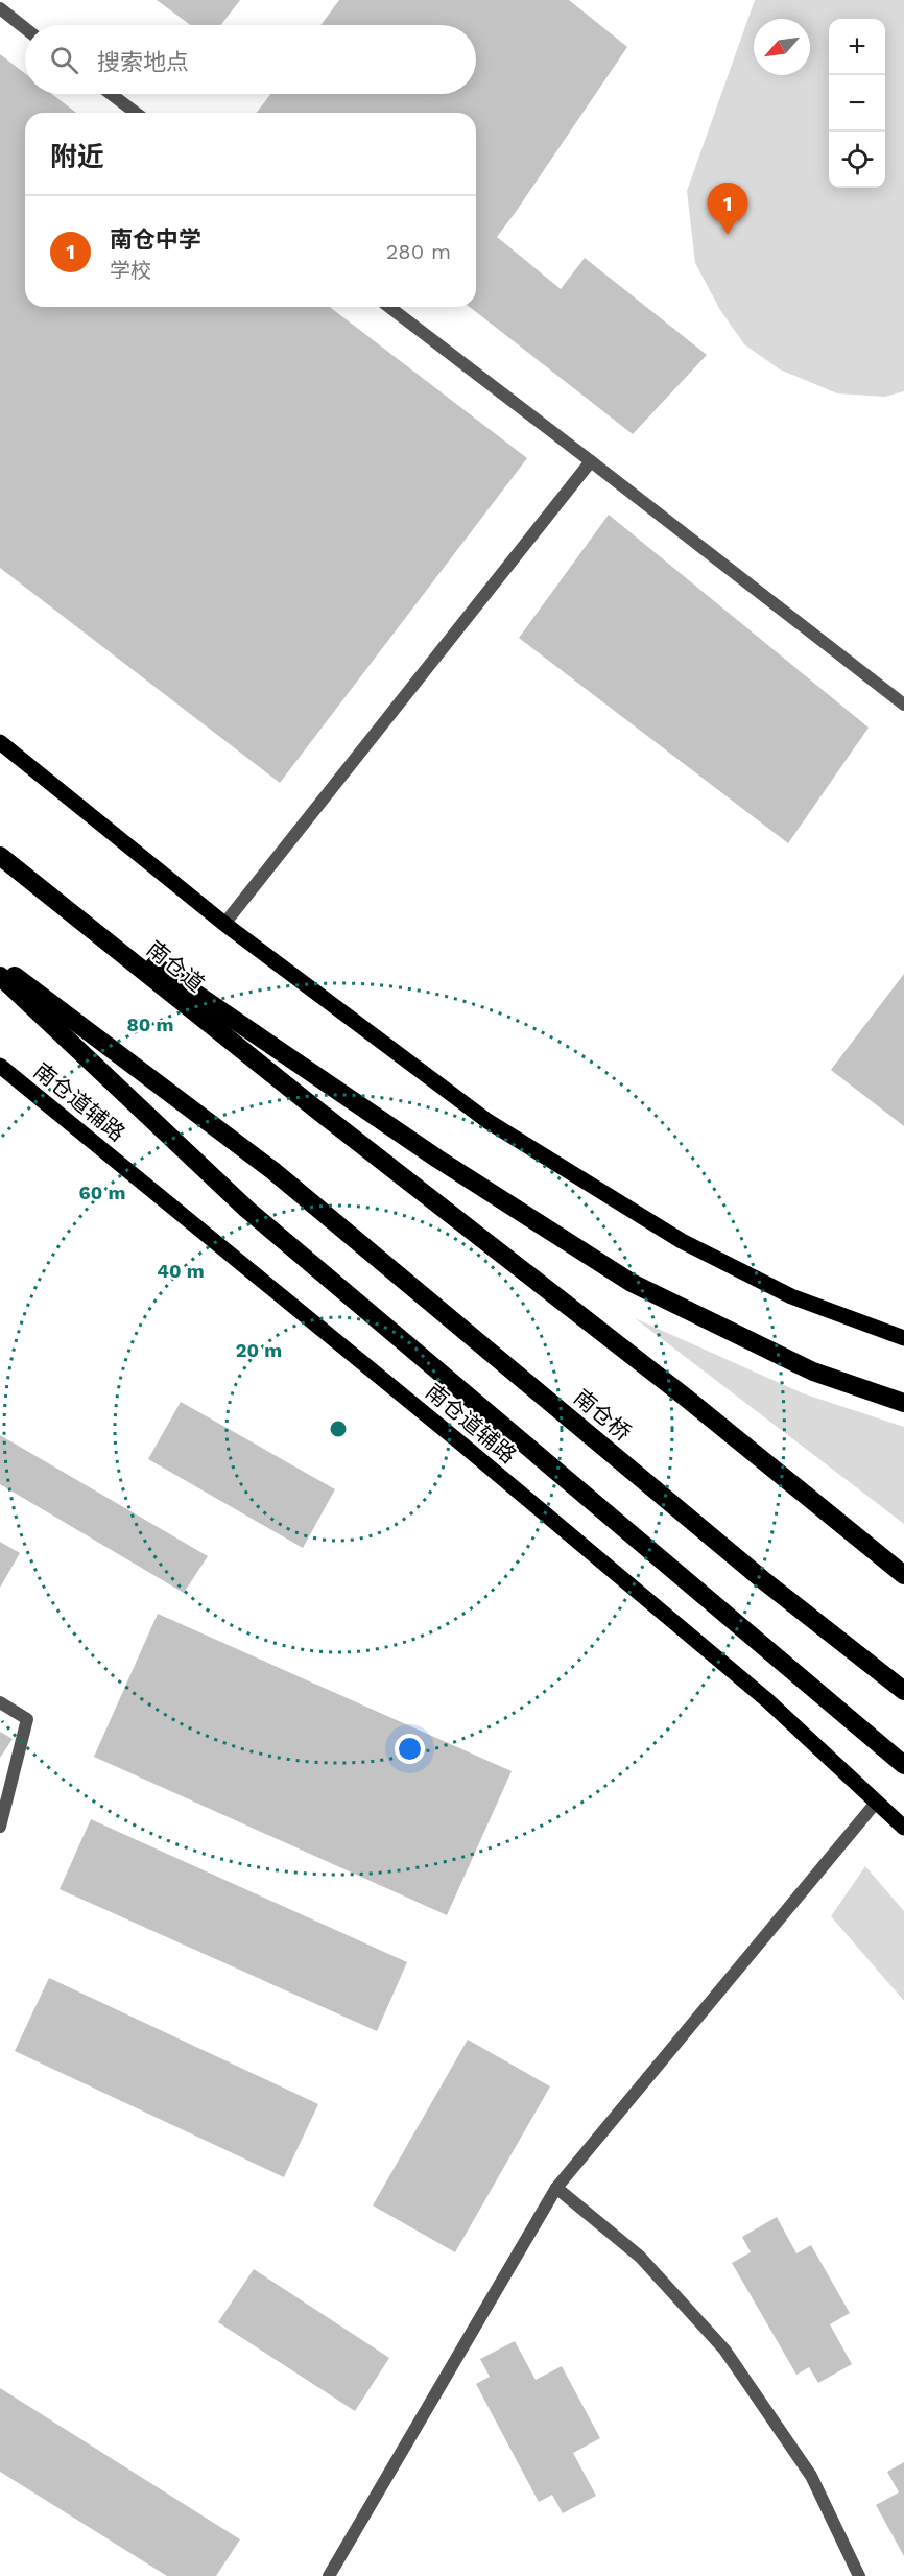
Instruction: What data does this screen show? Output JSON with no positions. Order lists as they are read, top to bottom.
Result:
{
  "streets": {
    "highway": ["南仓道", "南仓桥"],
    "main road": ["南仓道辅路"]
  },
  "north": "bottom left",
  "page": {
    "map_buttons": ["+", "−"],
    "search": "搜索地点",
    "heading": "附近",
    "pins": "1",
    "list": [
      {
        "mark": "1",
        "name": "南仓中学",
        "note": "学校",
        "value": "280 m"
      }
    ]
  },
  "rings": [
    "80 m",
    "60 m",
    "40 m",
    "20 m"
  ]
}
